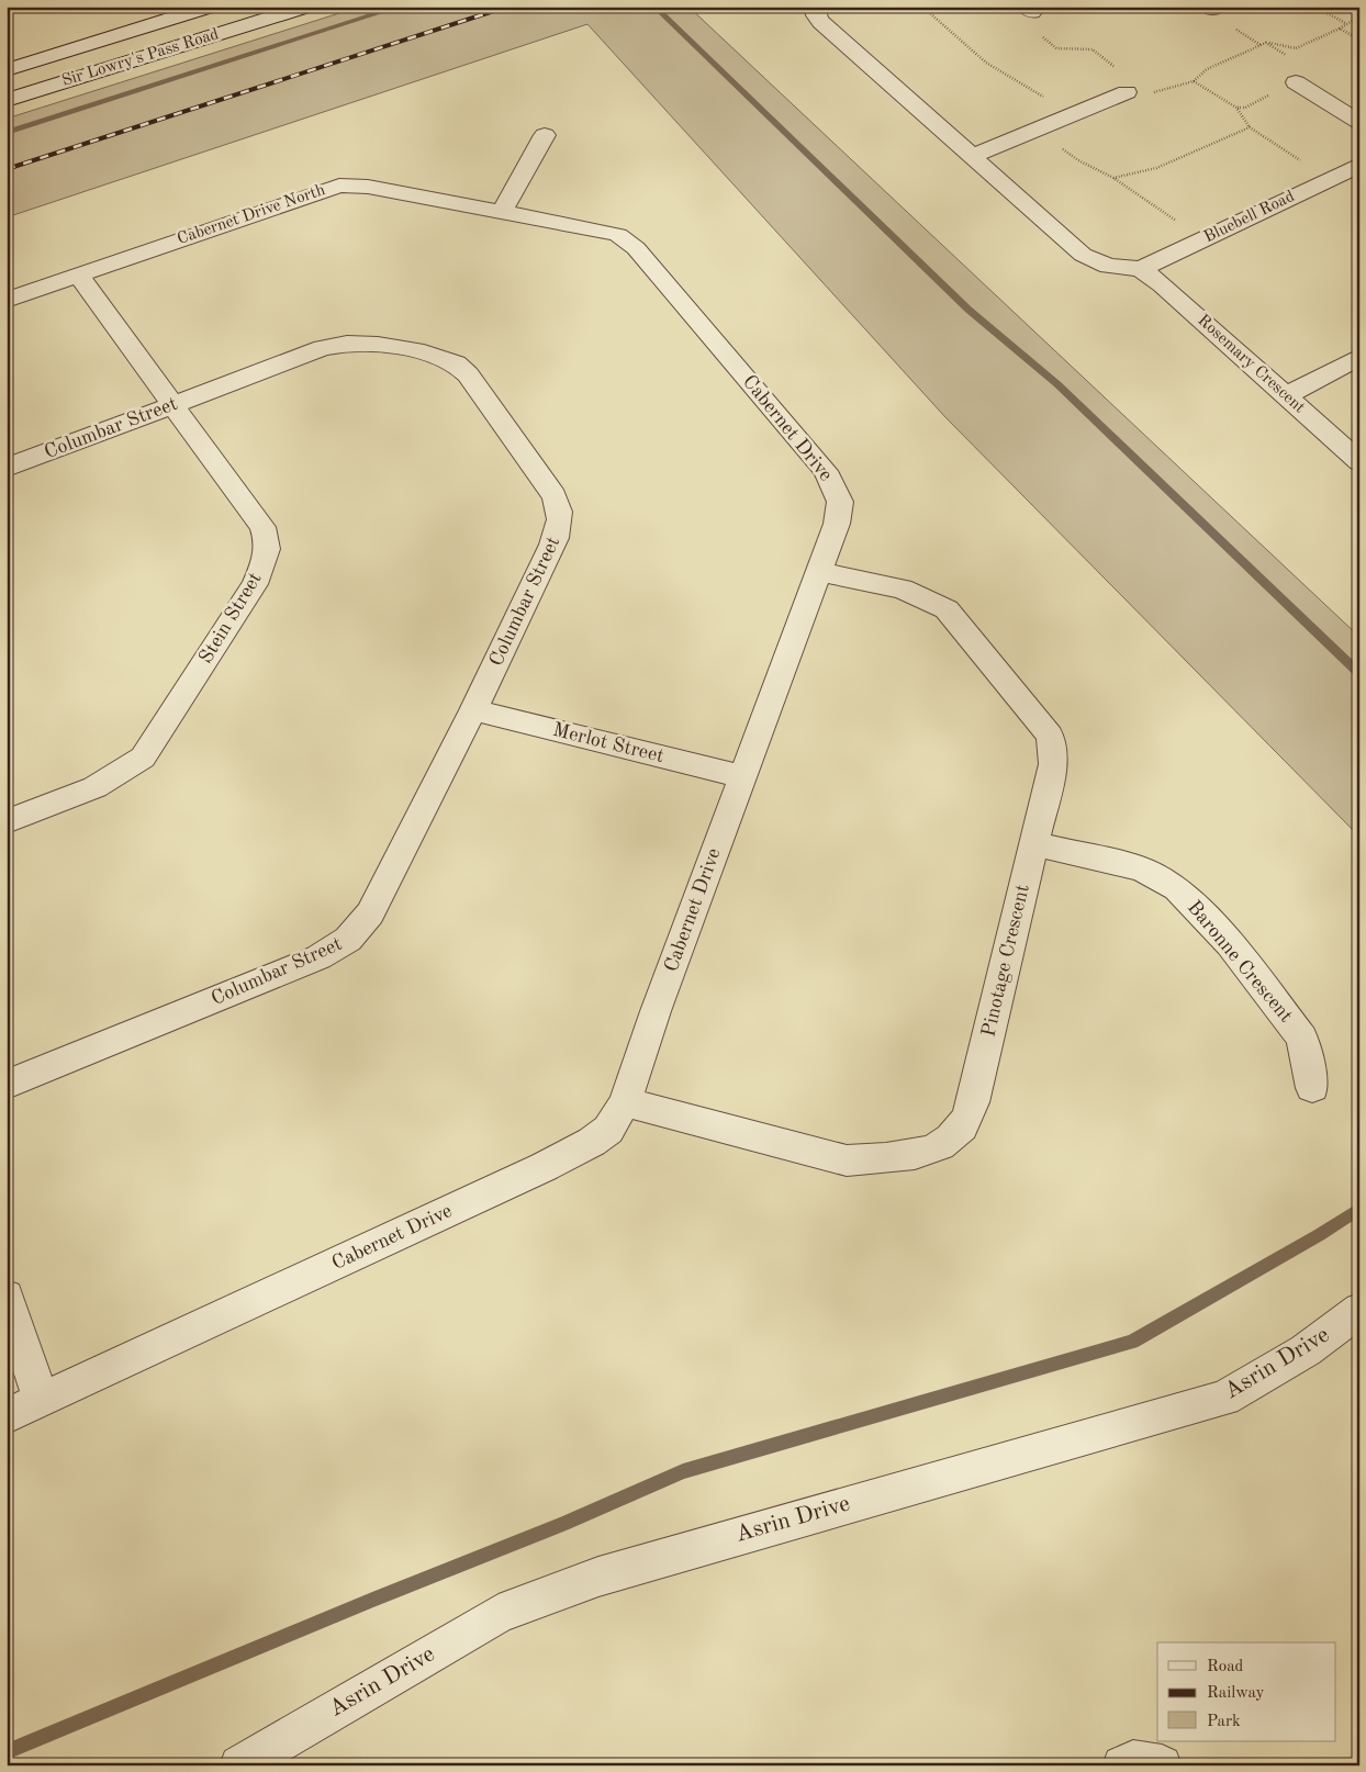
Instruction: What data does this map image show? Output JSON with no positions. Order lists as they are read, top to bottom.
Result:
{
  "streets": {
    "street": [
      "Sir Lowry's Pass Road",
      "Cabernet Drive North",
      "Bluebell Road",
      "Rosemary Crescent",
      "Columbar Street",
      "Cabernet Drive",
      "Stein Street",
      "Merlot Street",
      "Pinotage Crescent",
      "Baronne Crescent",
      "Asrin Drive"
    ]
  },
  "crossings": [
    ["Cabernet Drive North", "Cabernet Drive"],
    ["Cabernet Drive North", "Stein Street"],
    ["Bluebell Road", "Rosemary Crescent"],
    ["Columbar Street", "Stein Street"],
    ["Columbar Street", "Merlot Street"],
    ["Cabernet Drive", "Merlot Street"],
    ["Cabernet Drive", "Pinotage Crescent"],
    ["Pinotage Crescent", "Baronne Crescent"]
  ],
  "legend": ["Road", "Railway", "Park"]
}
